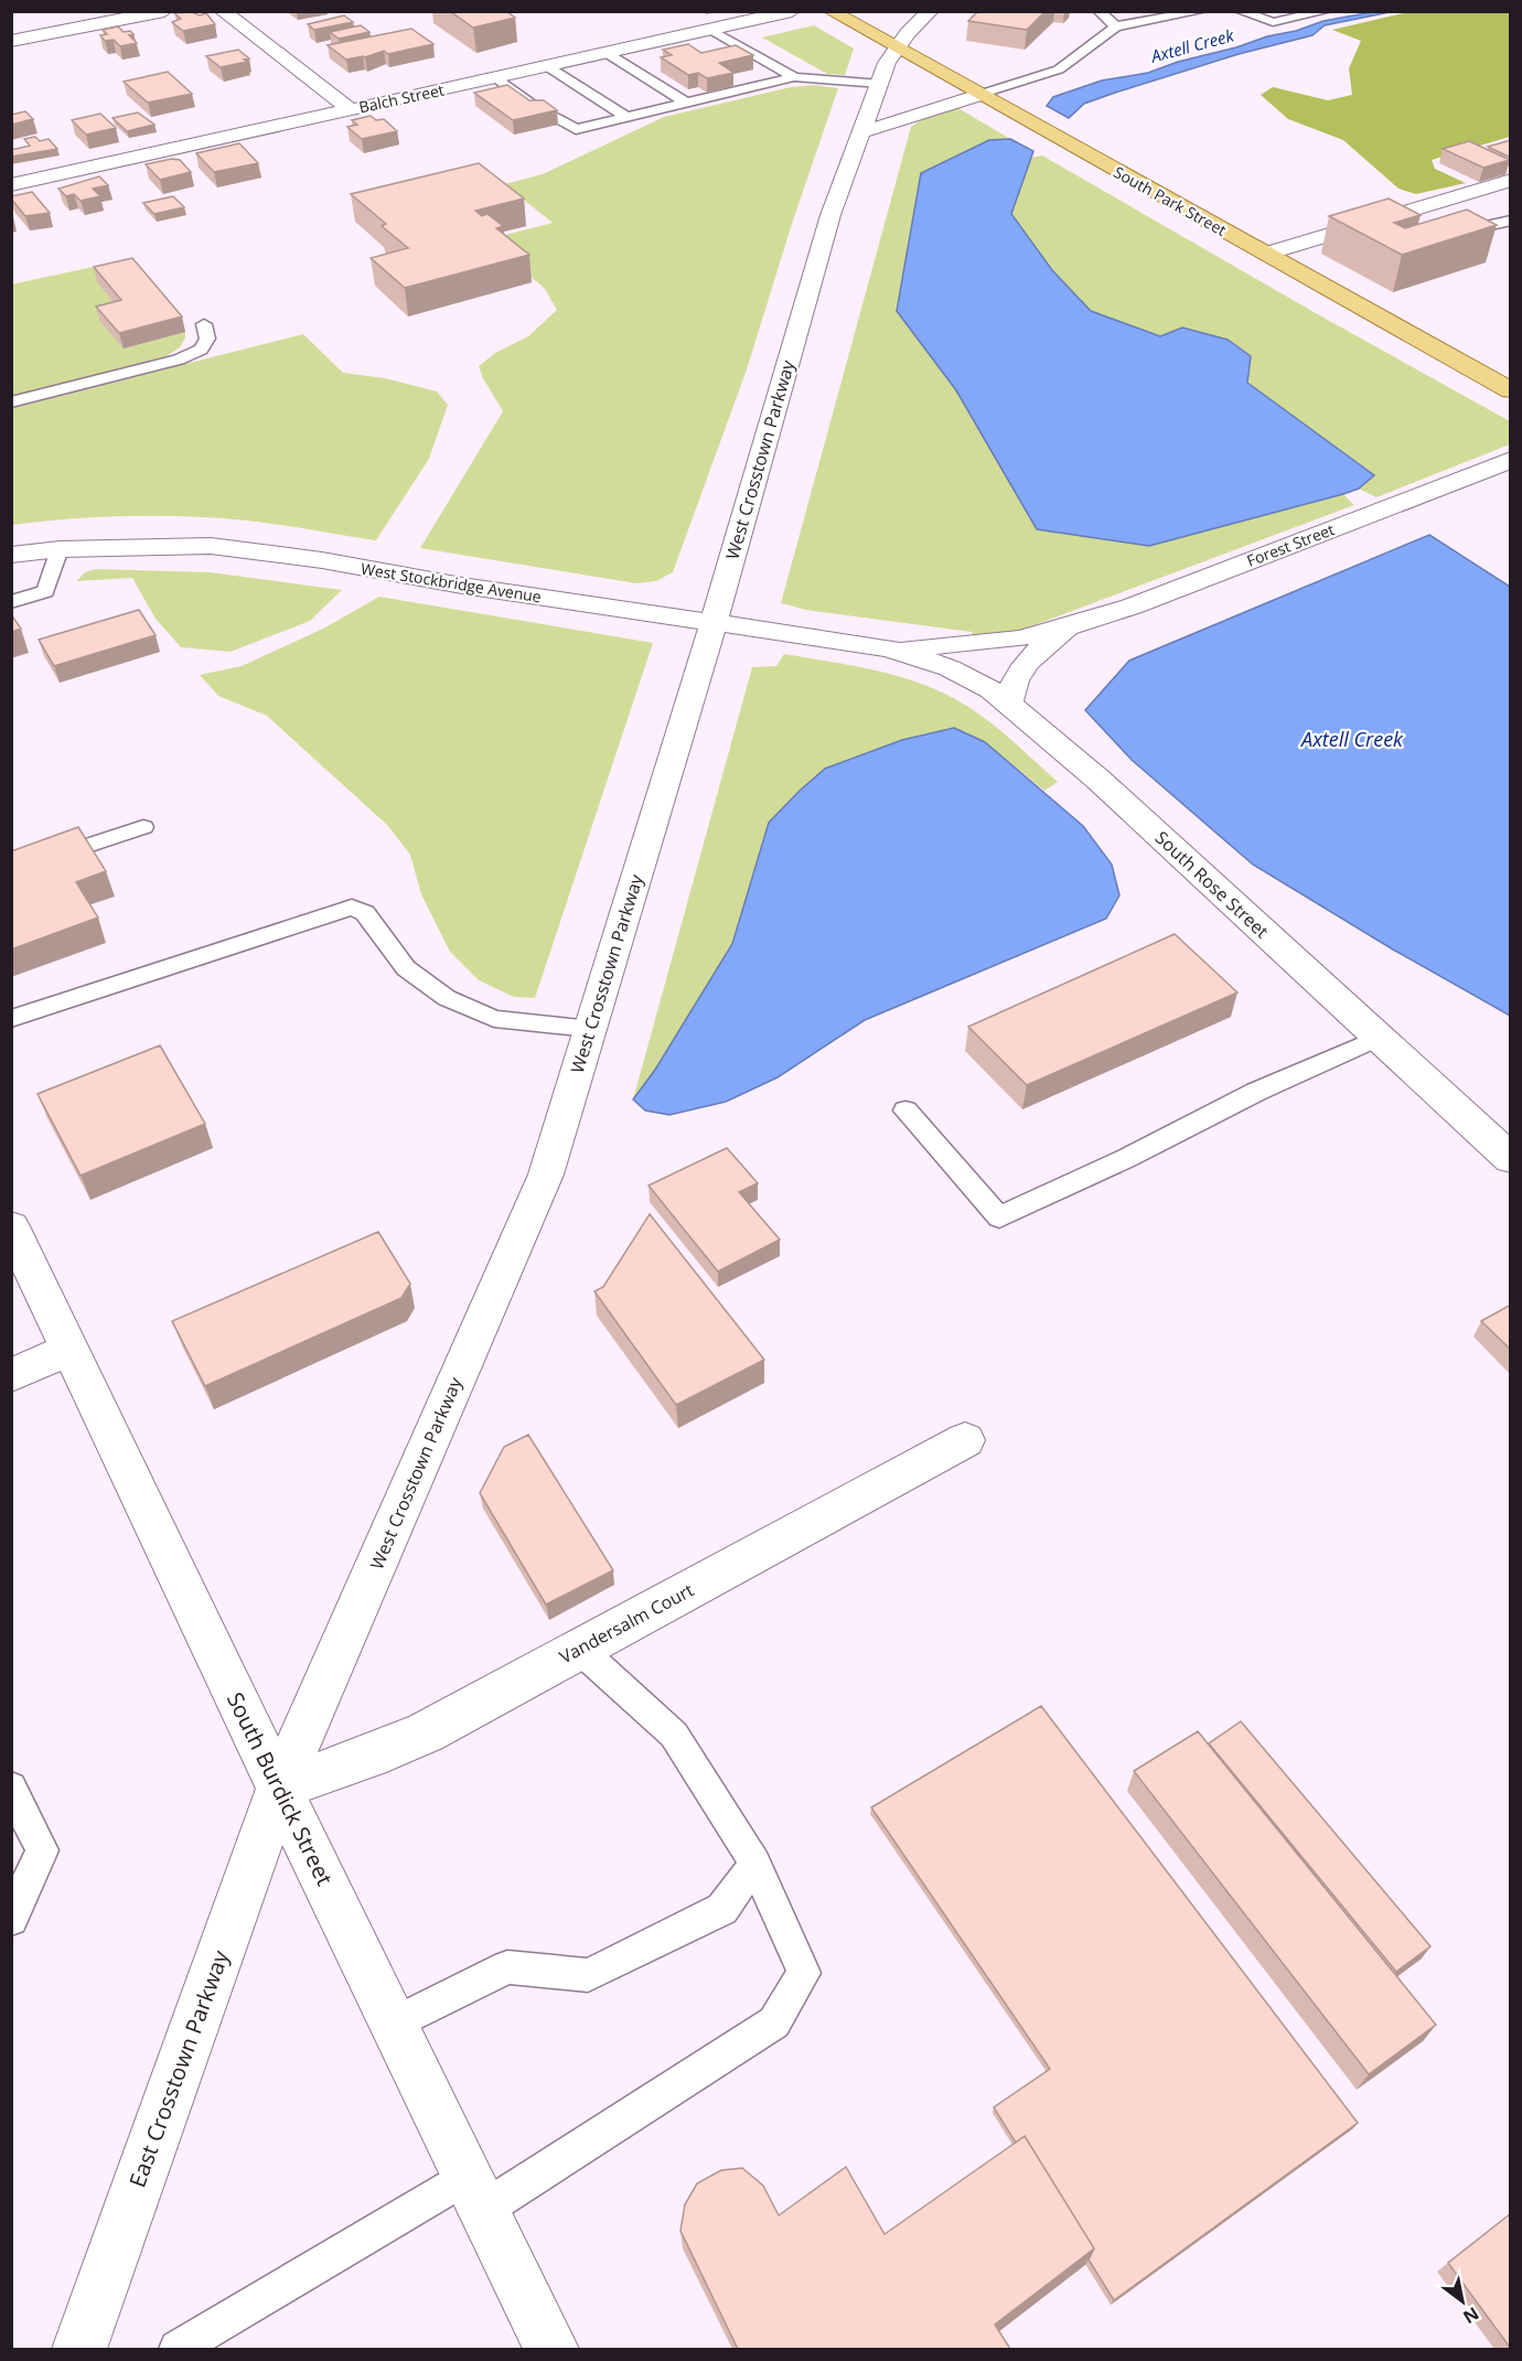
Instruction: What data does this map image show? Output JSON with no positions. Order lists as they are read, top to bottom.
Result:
{
  "streets": {
    "main road": ["South Park Street"],
    "street": [
      "Balch Street",
      "West Crosstown Parkway",
      "Forest Street",
      "West Stockbridge Avenue",
      "South Rose Street",
      "Vandersalm Court",
      "South Burdick Street",
      "East Crosstown Parkway"
    ]
  },
  "crossings": [
    ["South Park Street", "West Crosstown Parkway"],
    ["West Crosstown Parkway", "West Stockbridge Avenue"],
    ["West Crosstown Parkway", "Vandersalm Court"],
    ["West Crosstown Parkway", "South Burdick Street"],
    ["West Crosstown Parkway", "East Crosstown Parkway"],
    ["Forest Street", "West Stockbridge Avenue"],
    ["Forest Street", "South Rose Street"],
    ["West Stockbridge Avenue", "South Rose Street"],
    ["Vandersalm Court", "South Burdick Street"],
    ["Vandersalm Court", "East Crosstown Parkway"],
    ["South Burdick Street", "East Crosstown Parkway"]
  ],
  "water": ["Axtell Creek"],
  "north": "bottom right"
}
